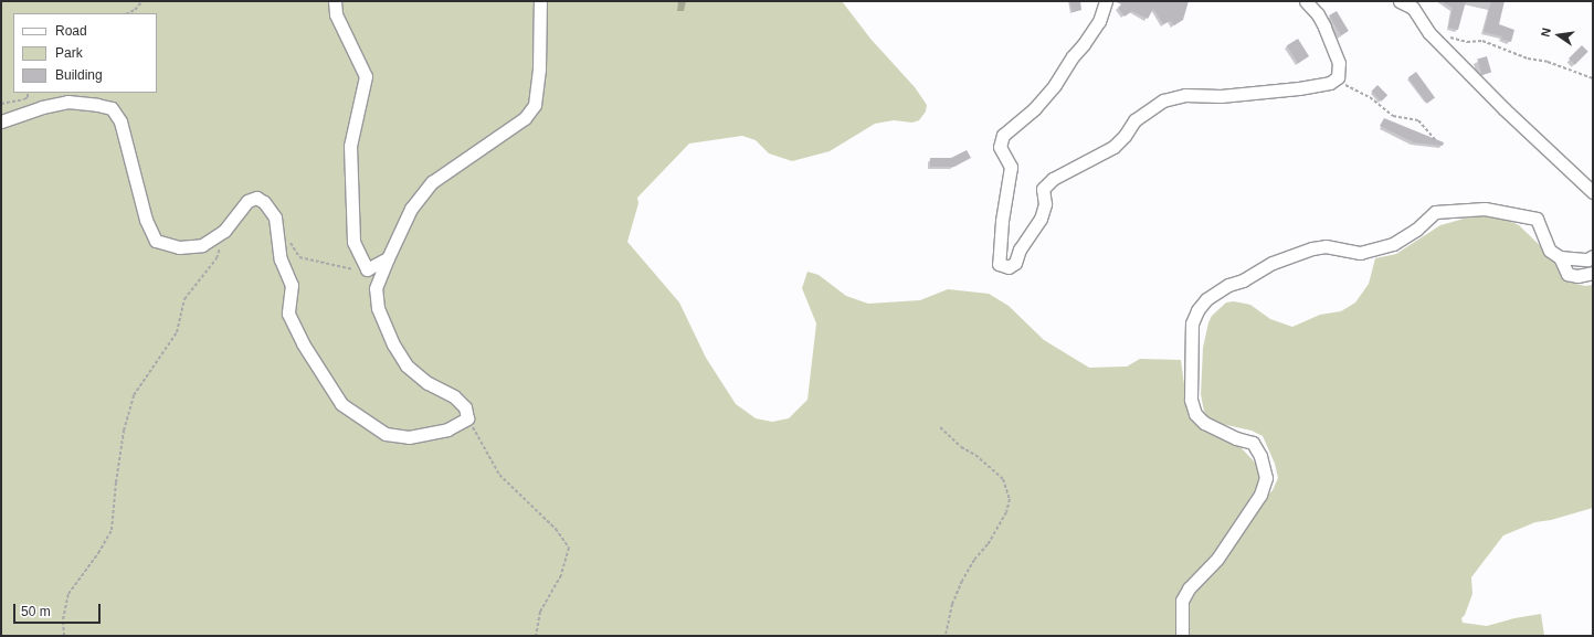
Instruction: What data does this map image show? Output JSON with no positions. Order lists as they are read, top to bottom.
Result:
{
  "legend": ["Road", "Park", "Building"],
  "scale_bar": "50 m",
  "north": "left"
}
